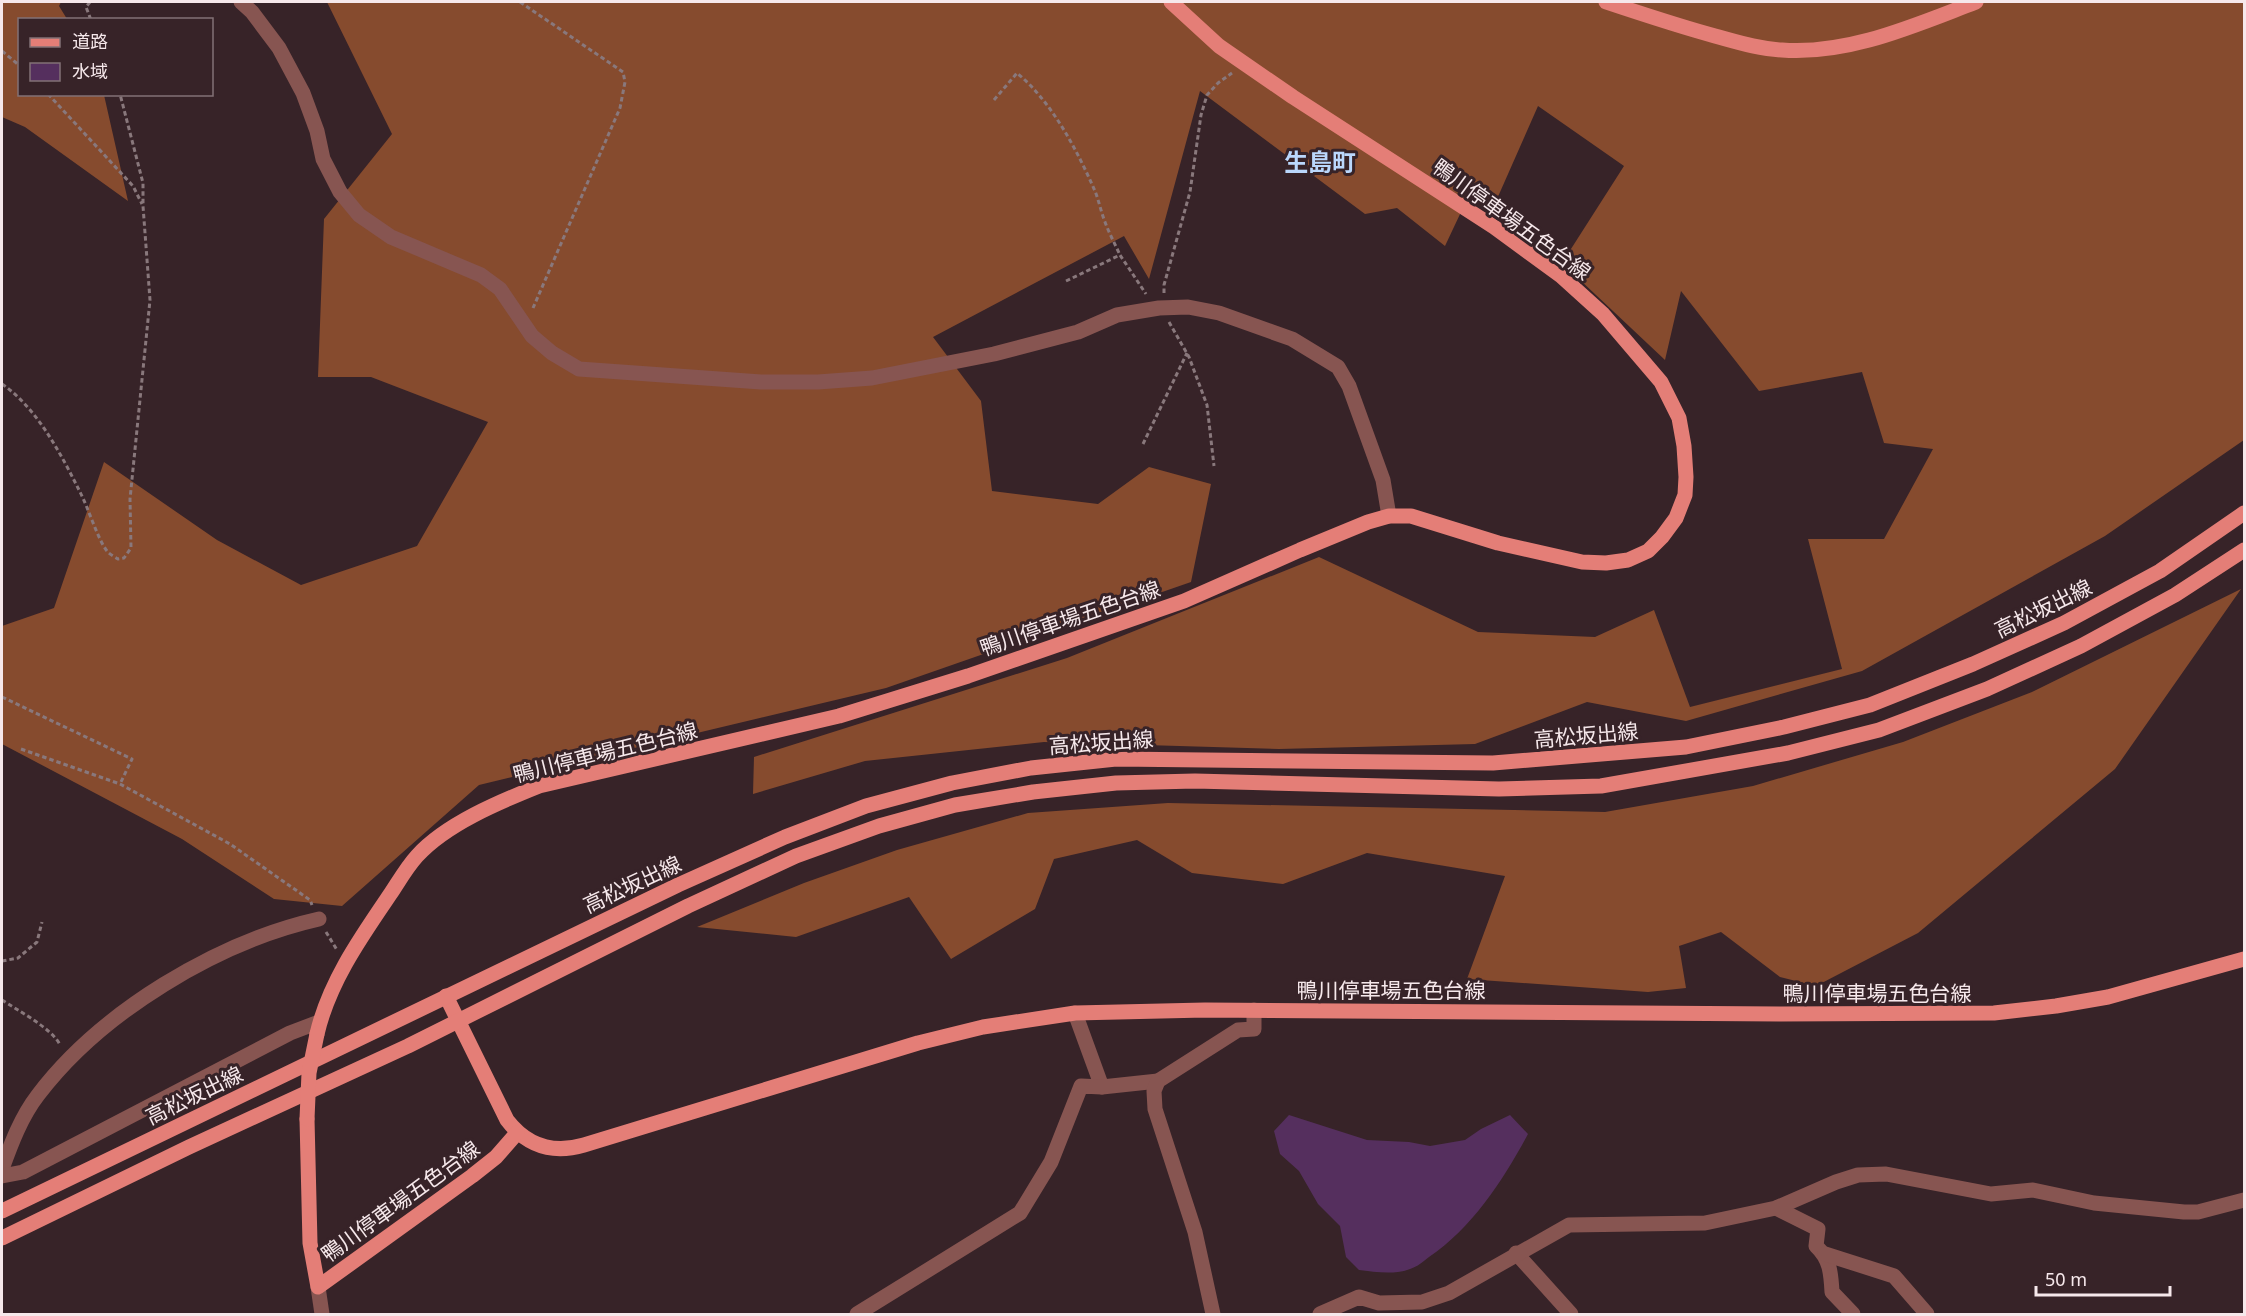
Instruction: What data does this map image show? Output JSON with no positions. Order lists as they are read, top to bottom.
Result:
{
  "streets": {
    "main road": ["鴨川停車場五色台線", "高松坂出線"]
  },
  "crossings": [
    ["鴨川停車場五色台線", "高松坂出線"]
  ],
  "districts": ["生島町"],
  "legend": ["道路", "水域"],
  "scale_bar": "50 m"
}
